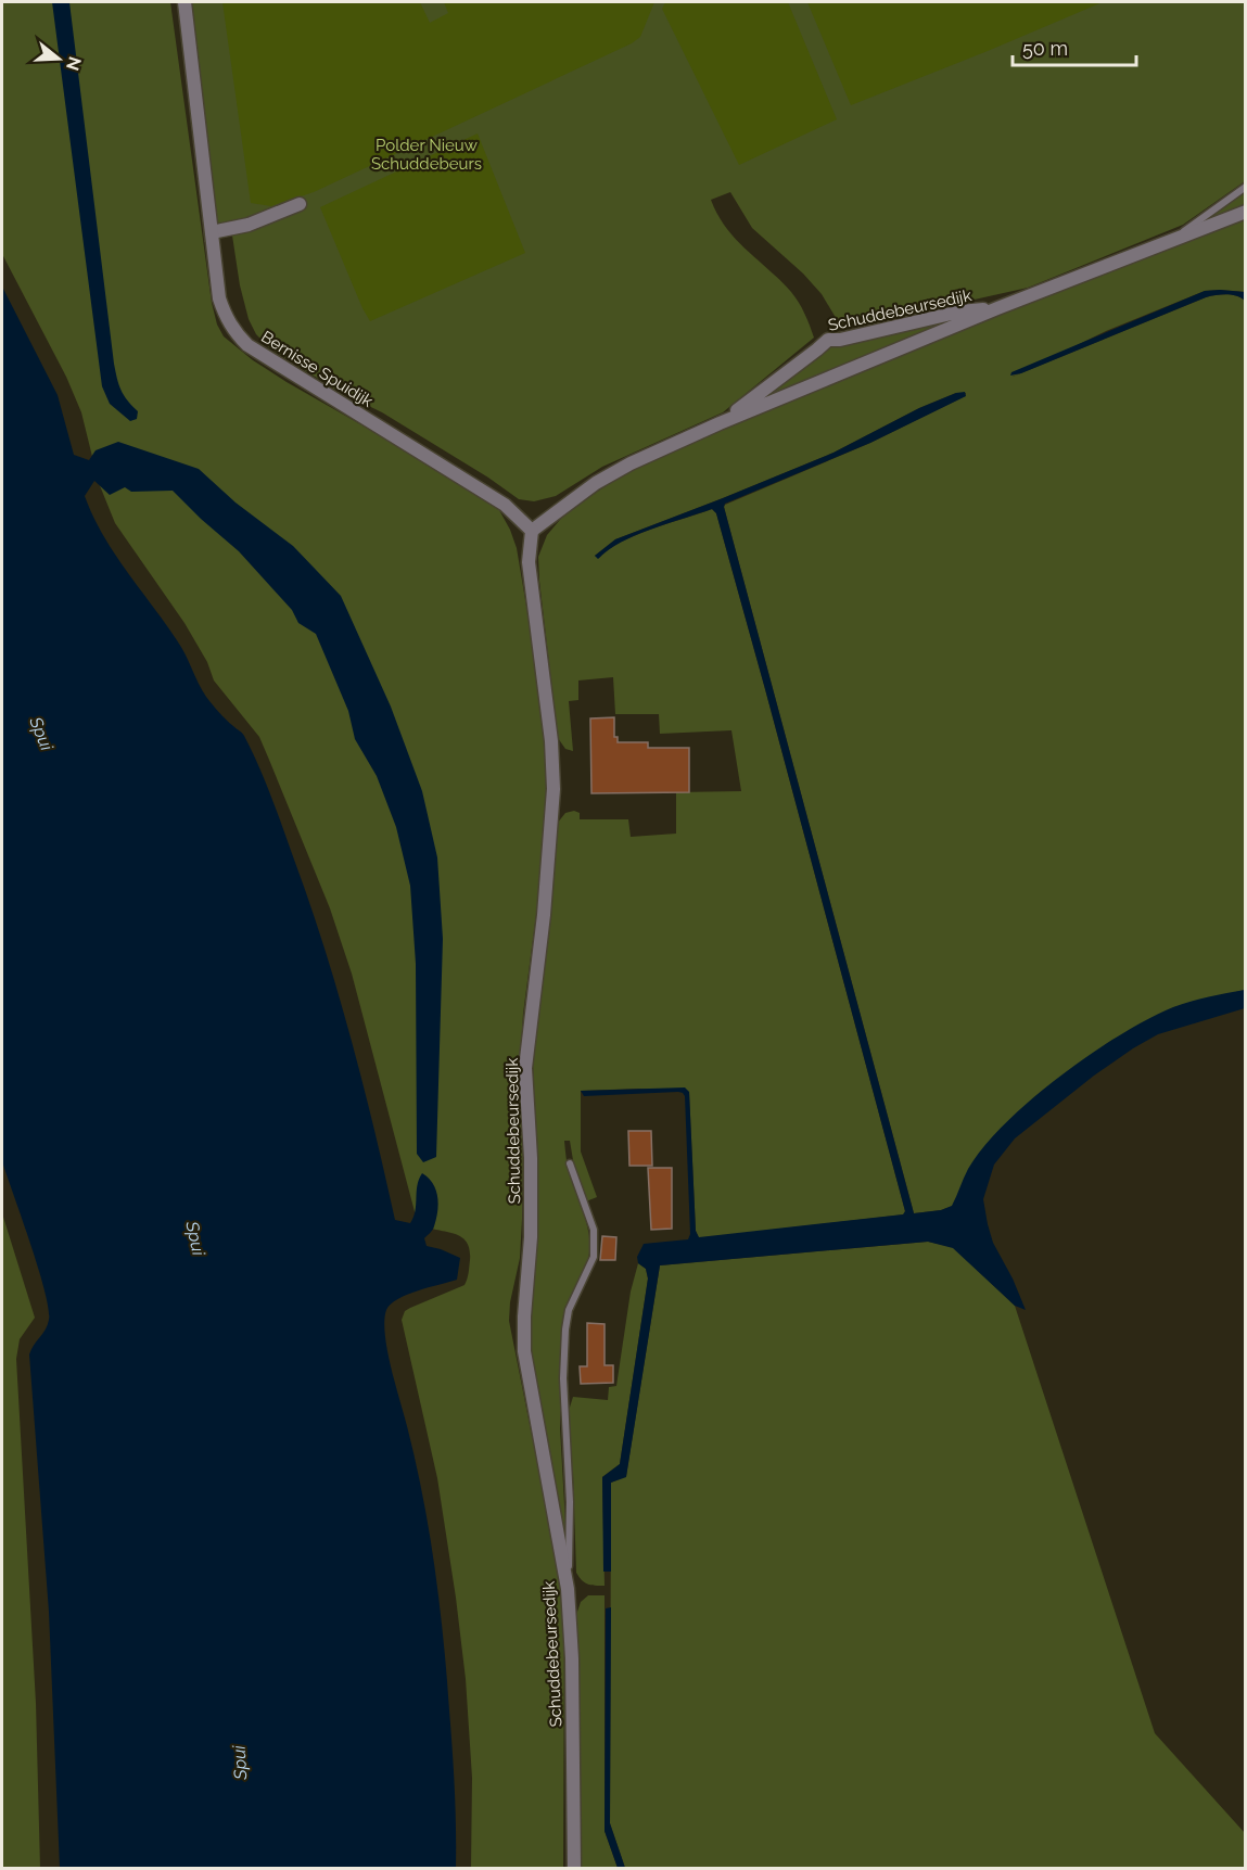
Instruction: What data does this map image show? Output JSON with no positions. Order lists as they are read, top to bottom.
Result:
{
  "streets": {
    "street": ["Schuddebeursedijk", "Bernisse Spuidijk"]
  },
  "crossings": [
    ["Schuddebeursedijk", "Bernisse Spuidijk"]
  ],
  "water": ["Spui"],
  "parks": ["Polder Nieuw Schuddebeurs"],
  "scale_bar": "50 m",
  "north": "right"
}
